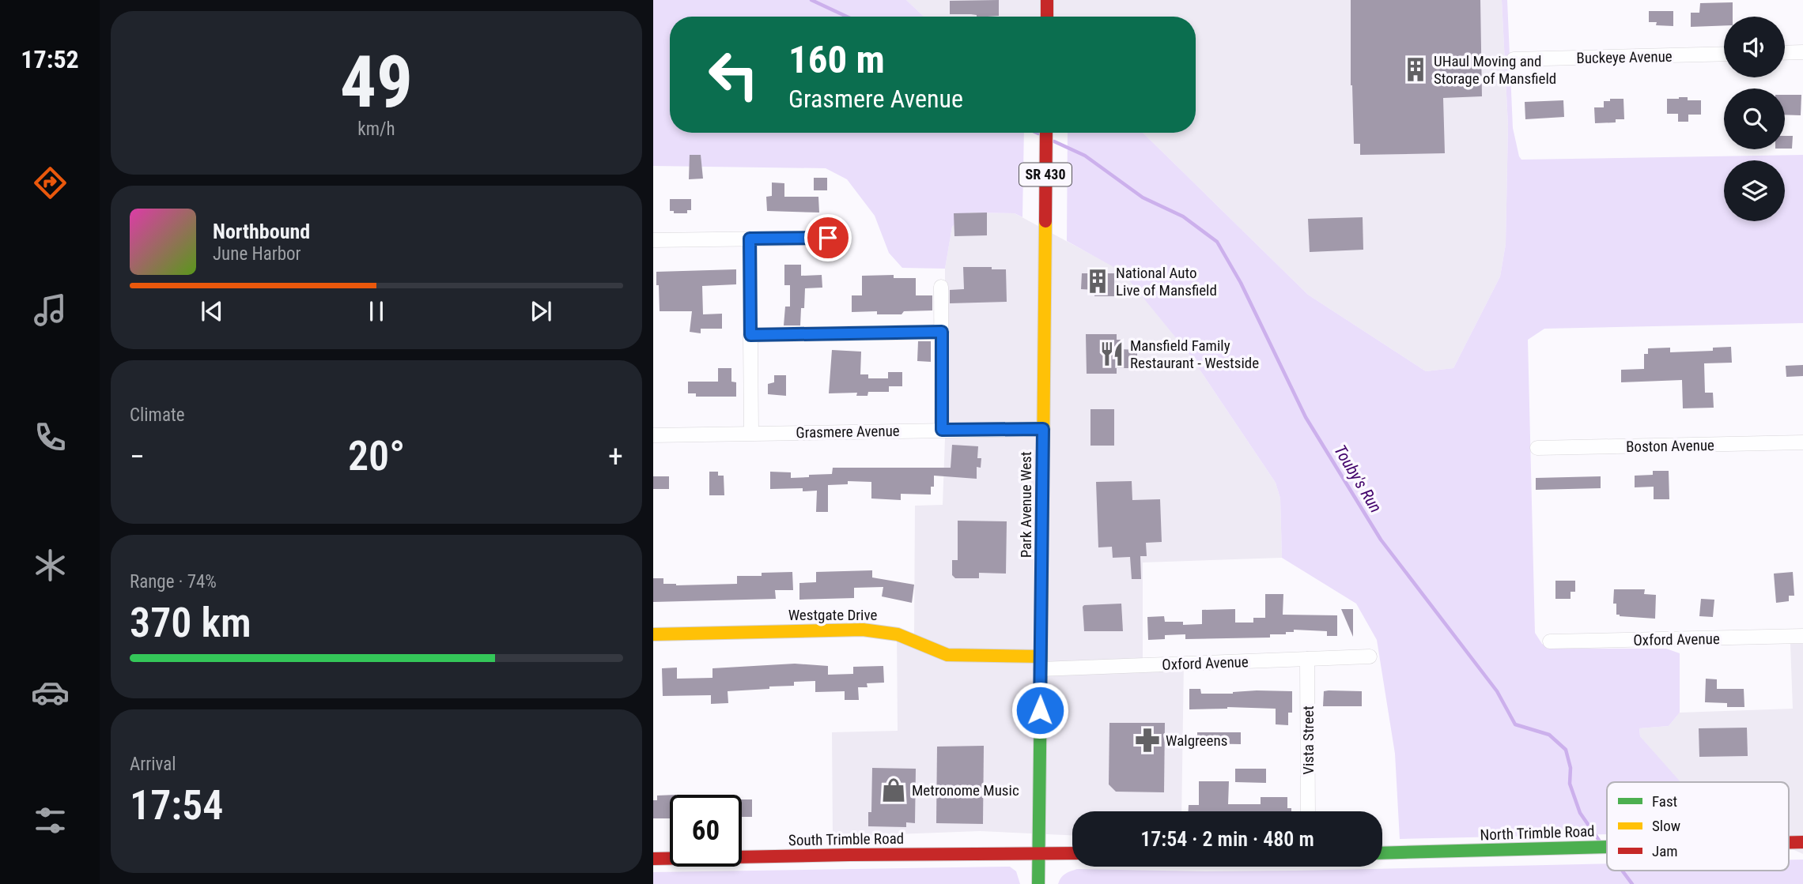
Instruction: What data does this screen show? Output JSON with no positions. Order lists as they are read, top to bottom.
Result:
{
  "streets": {
    "main road": [
      "SR 430",
      "Park Avenue West",
      "Westgate Drive",
      "North Trimble Road",
      "South Trimble Road"
    ],
    "street": [
      "Buckeye Avenue",
      "Grasmere Avenue",
      "Boston Avenue",
      "Oxford Avenue",
      "Vista Street"
    ]
  },
  "crossings": [
    ["Grasmere Avenue", "Park Avenue West"],
    ["Park Avenue West", "Westgate Drive"],
    ["Park Avenue West", "Oxford Avenue"],
    ["Park Avenue West", "South Trimble Road"],
    ["Westgate Drive", "Oxford Avenue"],
    ["Oxford Avenue", "Vista Street"]
  ],
  "water": ["Touby's Run"],
  "places": {
    "building": ["UHaul Moving and Storage of Mansfield", "National Auto Live of Mansfield"],
    "restaurant": ["Mansfield Family Restaurant - Westside"],
    "pharmacy": ["Walgreens"],
    "shop": ["Metronome Music"]
  },
  "legend": ["Fast", "Slow", "Jam"],
  "page": {
    "tabs": "17:52",
    "tile": [
      ["49", "km/h"],
      "Climate",
      ["Range · 74%", "370 km"],
      ["Arrival", "17:54"]
    ],
    "turn": ["160 m", "Grasmere Avenue"],
    "song": ["Northbound", "June Harbor"],
    "heat": ["−", "20°", "+"],
    "limit": "60",
    "trip": "17:54 · 2 min · 480 m"
  }
}
